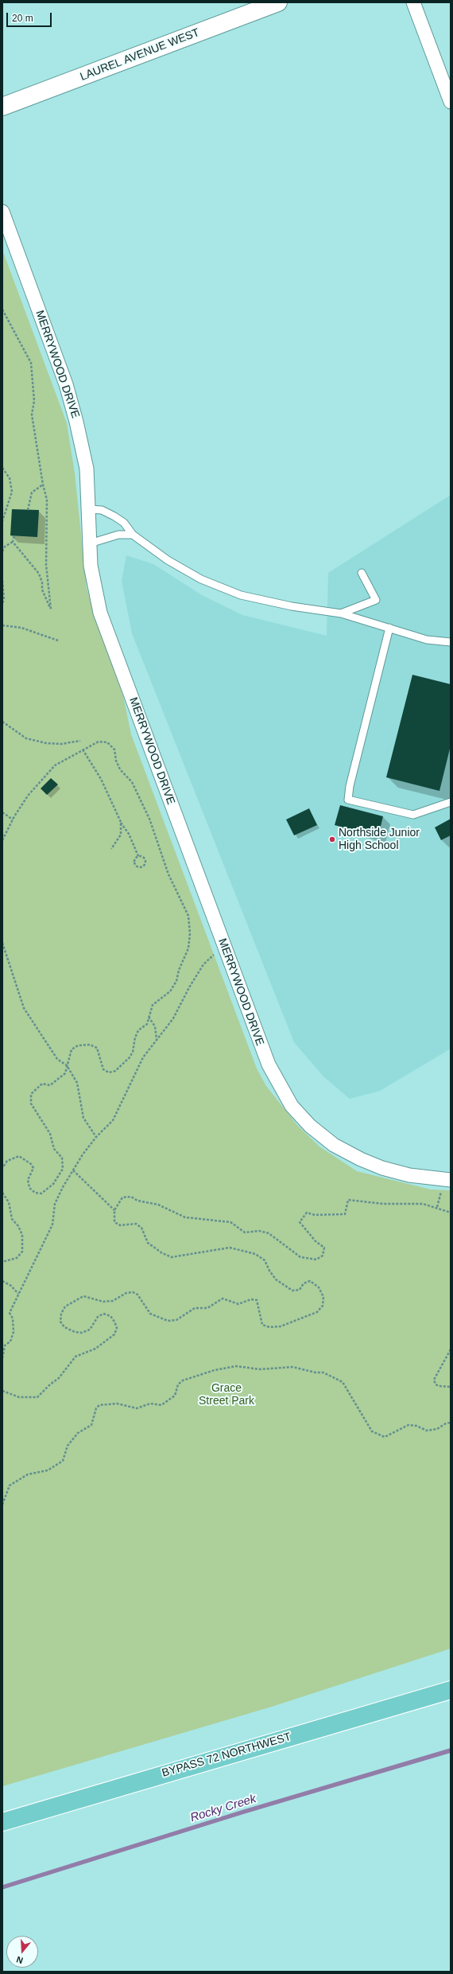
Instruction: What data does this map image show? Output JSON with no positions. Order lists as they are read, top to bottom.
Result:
{
  "streets": {
    "highway": ["BYPASS 72 NORTHWEST"],
    "street": ["LAUREL AVENUE WEST", "MERRYWOOD DRIVE"]
  },
  "water": ["Rocky Creek"],
  "parks": ["Grace Street Park"],
  "places": ["Northside Junior High School"],
  "scale_bar": "20 m",
  "north": "bottom"
}
